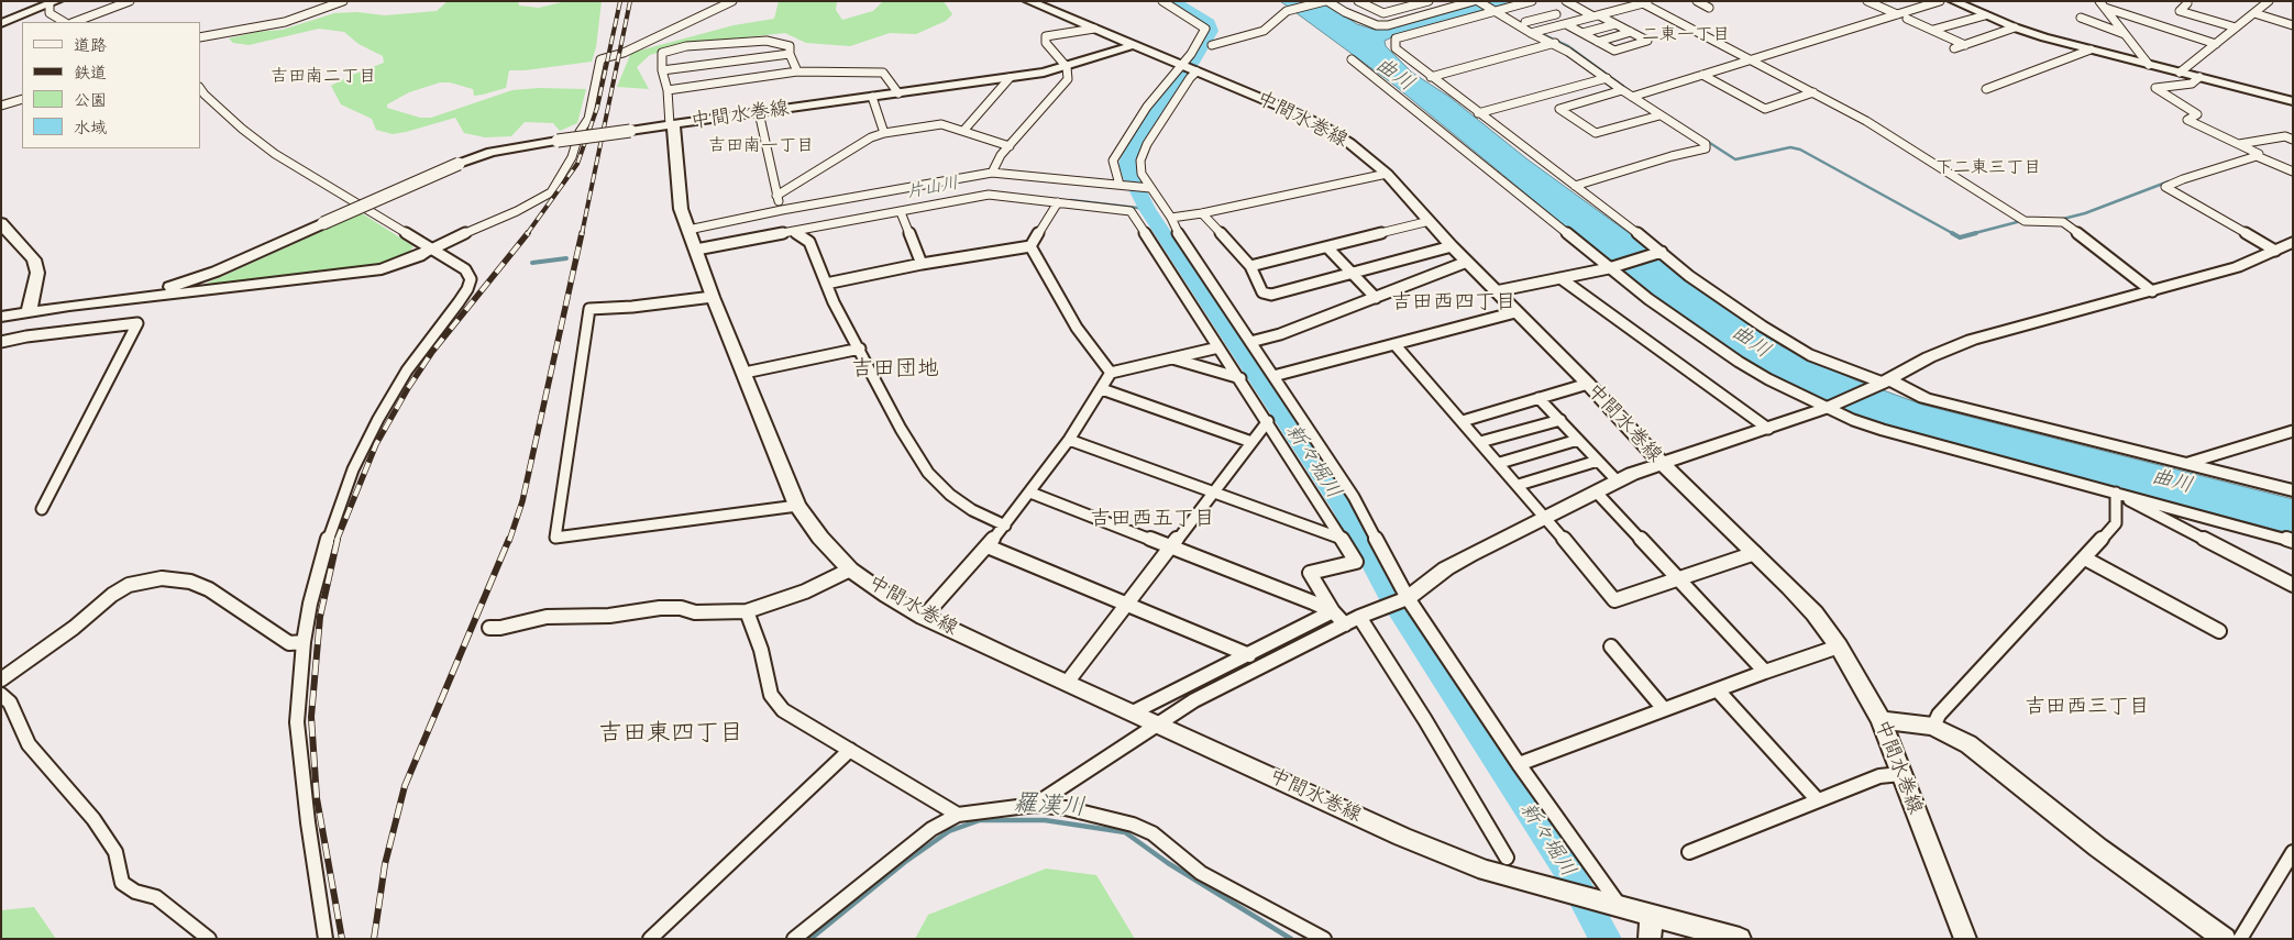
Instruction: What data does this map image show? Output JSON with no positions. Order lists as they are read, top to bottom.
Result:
{
  "streets": {
    "main road": ["中間水巻線"]
  },
  "districts": [
    "二東一丁目",
    "吉田南二丁目",
    "吉田南一丁目",
    "下二東三丁目",
    "吉田西四丁目",
    "吉田団地",
    "吉田西五丁目",
    "吉田西三丁目",
    "吉田東四丁目"
  ],
  "water": [
    "曲川",
    "片山川",
    "新々堀川",
    "羅漢川"
  ],
  "legend": [
    "道路",
    "鉄道",
    "公園",
    "水域"
  ]
}
